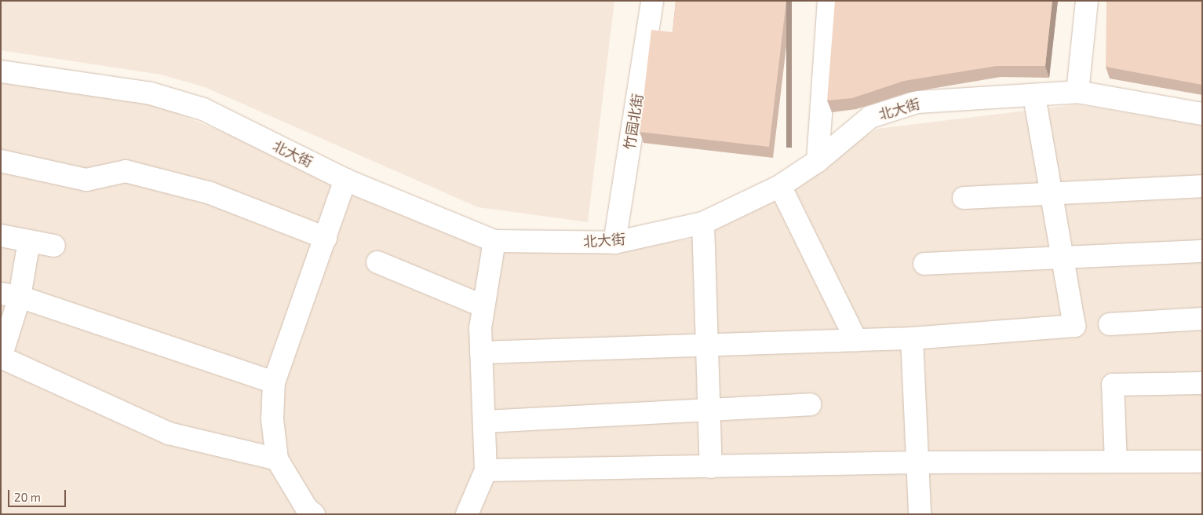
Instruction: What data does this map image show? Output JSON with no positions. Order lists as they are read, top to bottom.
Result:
{
  "streets": {
    "street": ["北大街", "竹园北街"]
  },
  "crossings": [
    ["北大街", "竹园北街"]
  ],
  "scale_bar": "20 m"
}
